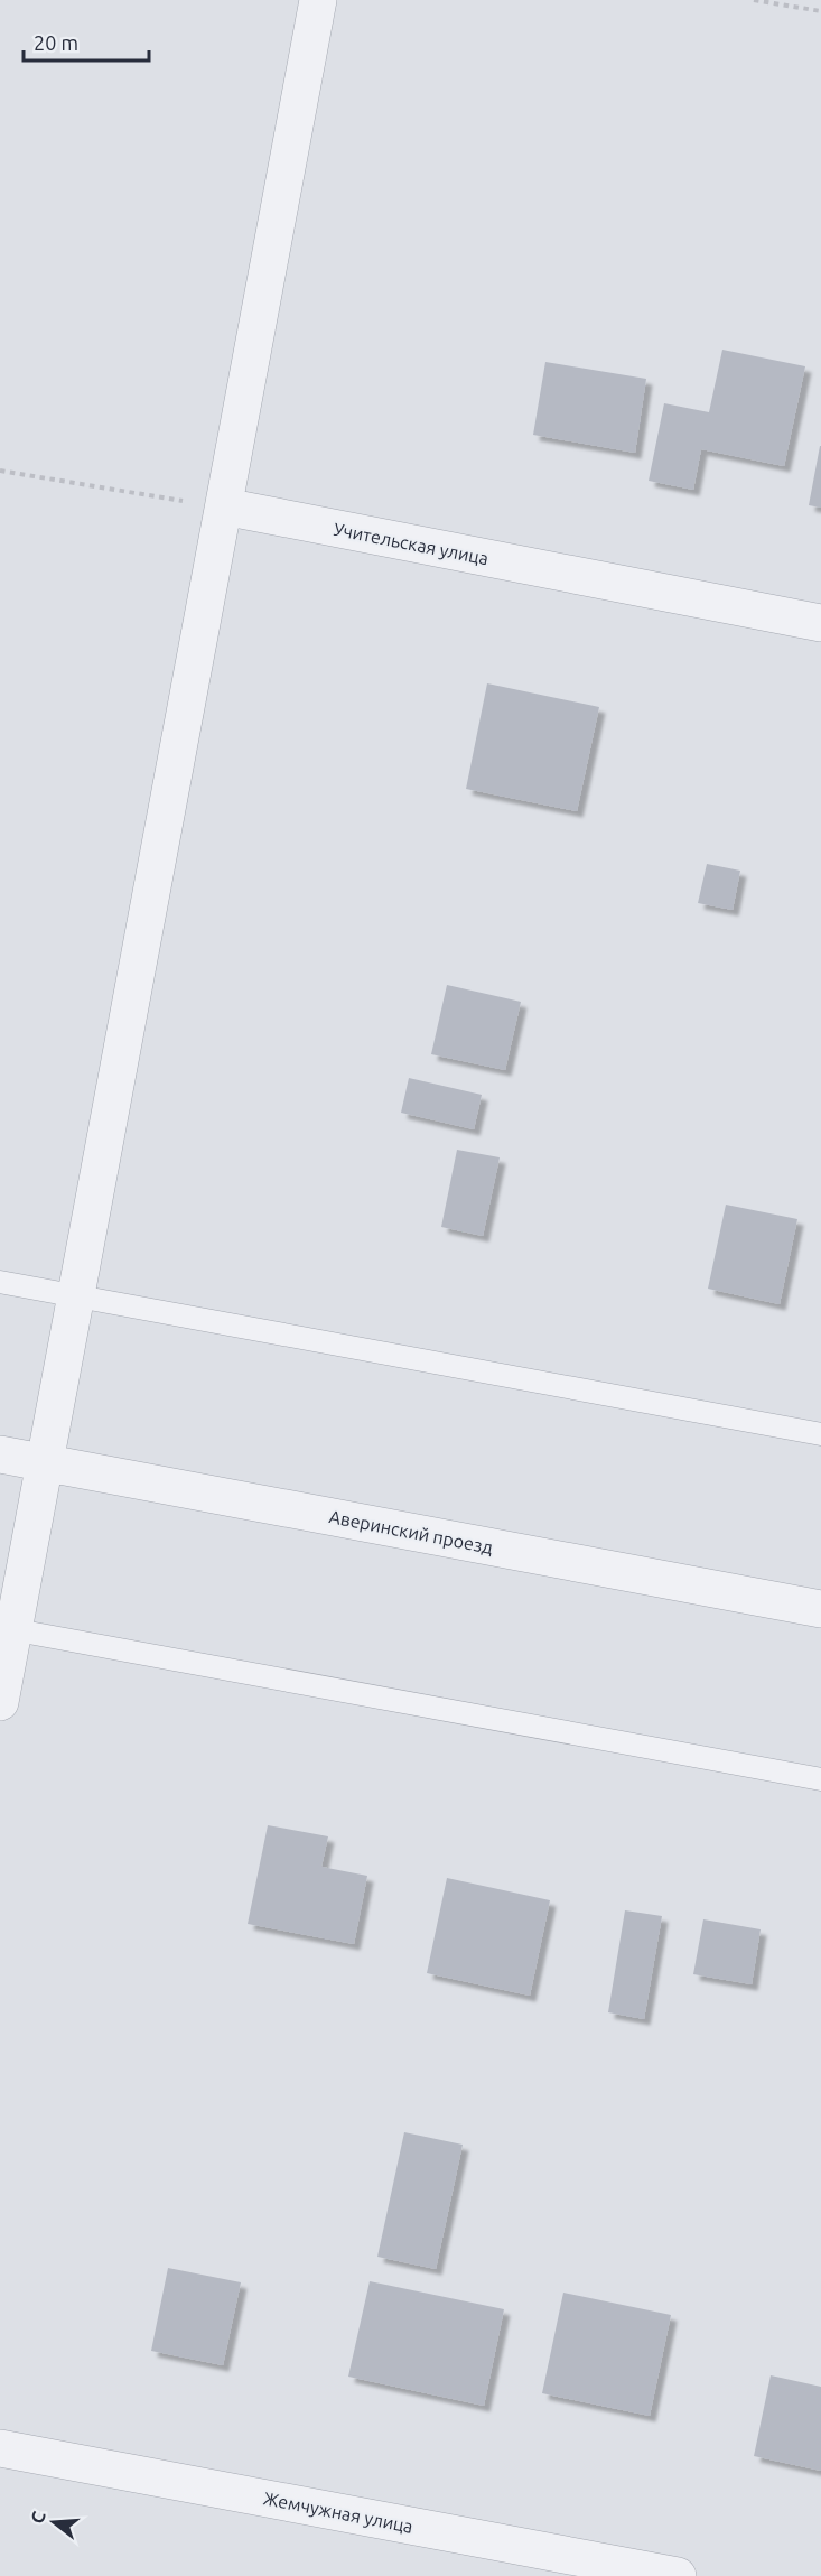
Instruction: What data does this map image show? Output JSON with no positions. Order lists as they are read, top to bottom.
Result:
{
  "streets": {
    "street": ["Учительская улица", "Аверинский проезд", "Жемчужная улица"]
  },
  "scale_bar": "20 m",
  "north": "left"
}
